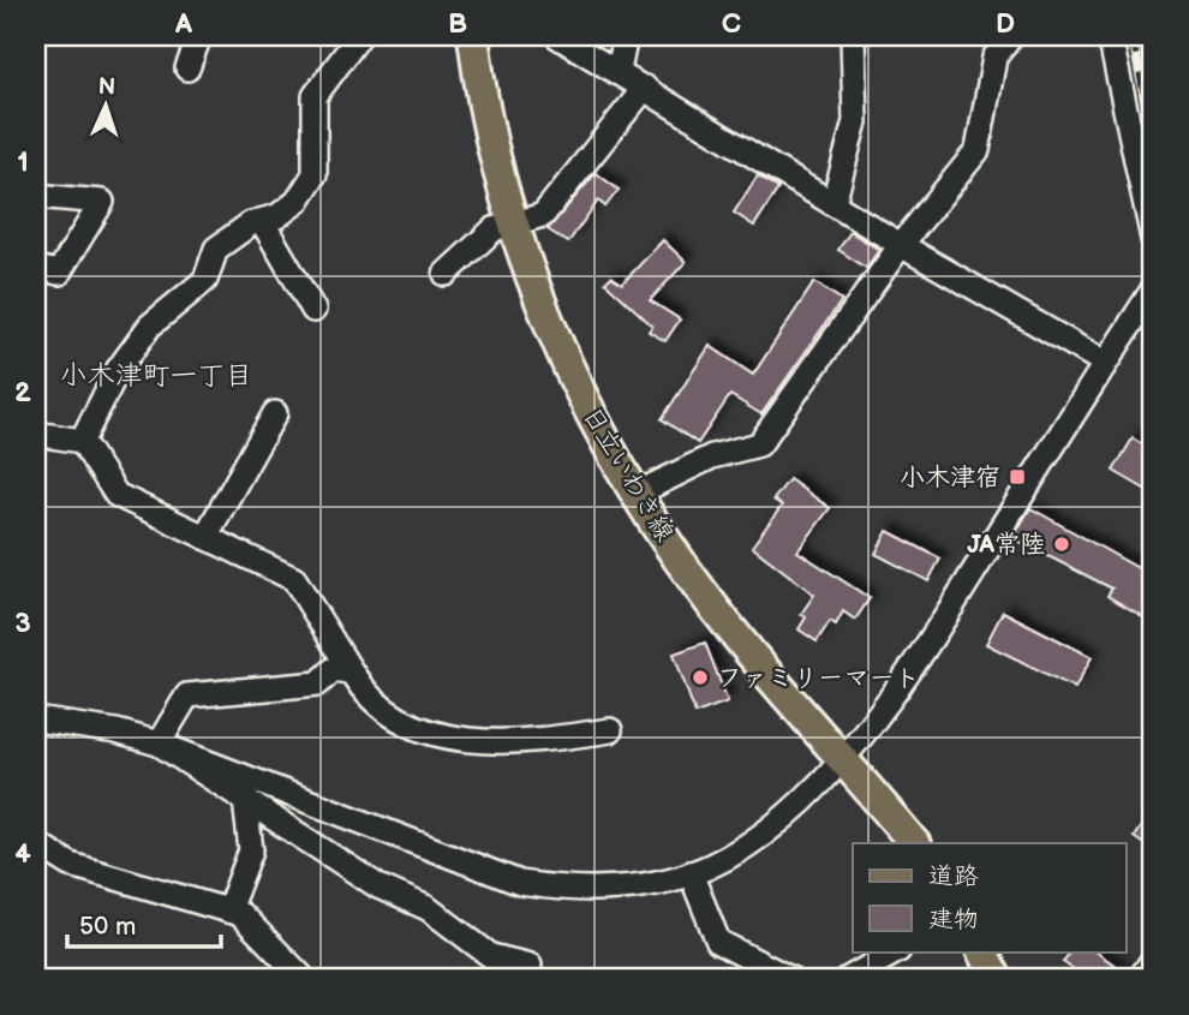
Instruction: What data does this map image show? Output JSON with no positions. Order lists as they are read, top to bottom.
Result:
{
  "streets": {
    "main road": ["日立いわき線"]
  },
  "districts": ["小木津町一丁目"],
  "places": {
    "transit": ["小木津宿"],
    "other": ["JA常陸", "ファミリーマート"]
  },
  "legend": ["道路", "建物"],
  "scale_bar": "50 m",
  "north": "top",
  "grid": {
    "columns": [
      "A",
      "B",
      "C",
      "D"
    ],
    "rows": [
      "1",
      "2",
      "3",
      "4"
    ]
  }
}
